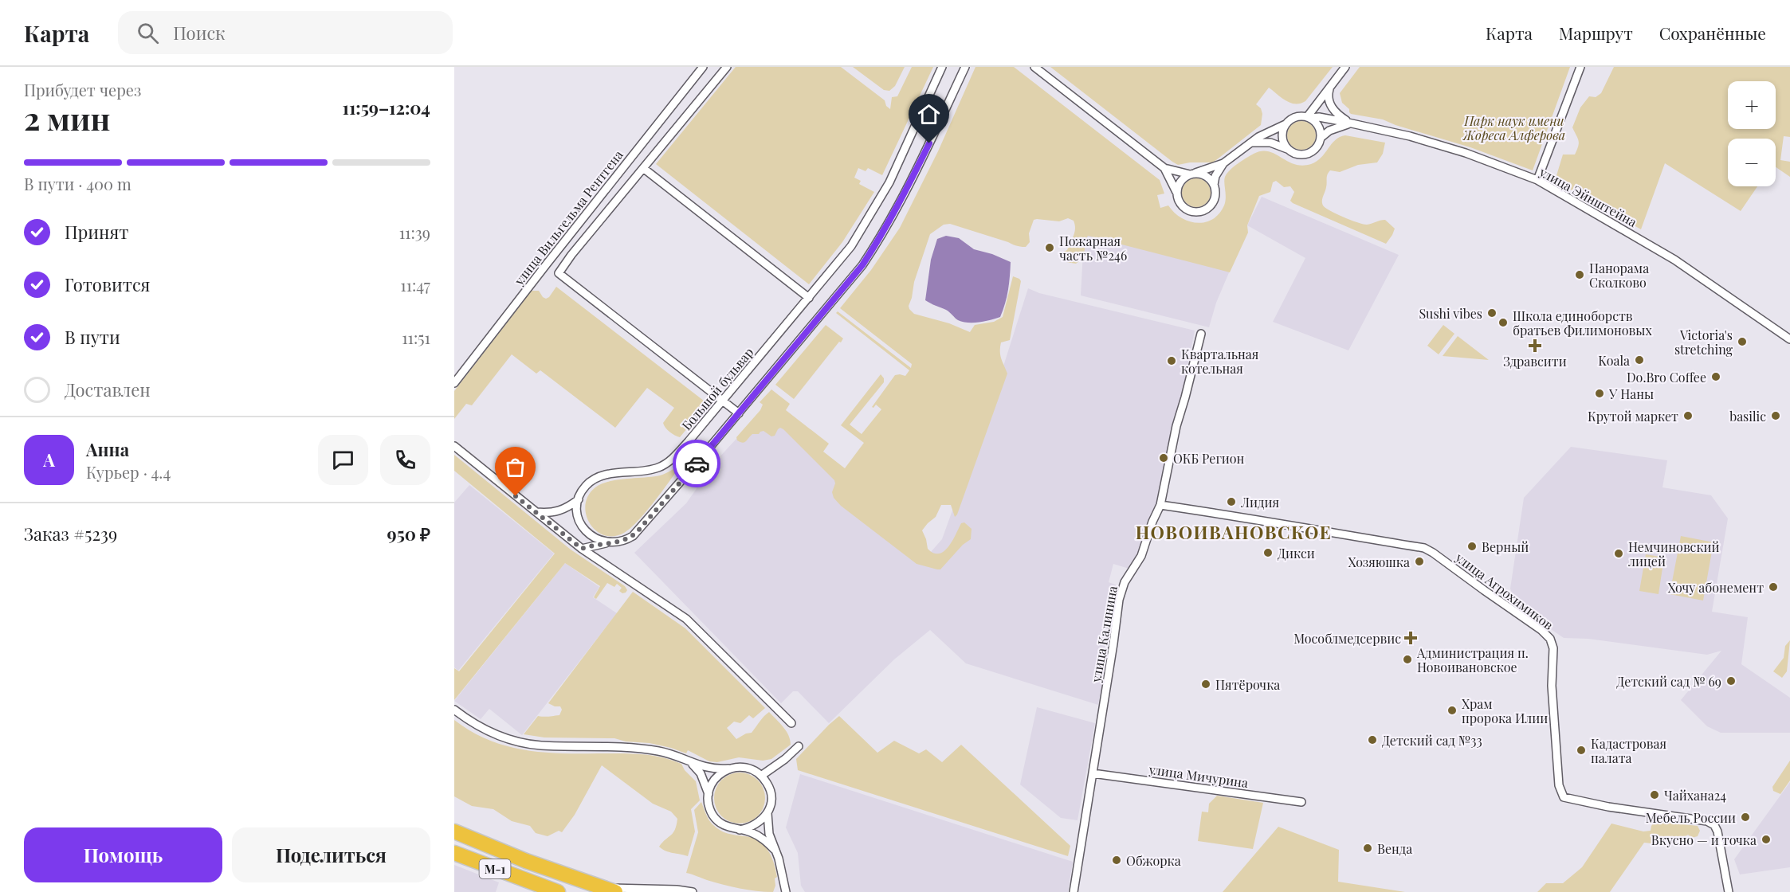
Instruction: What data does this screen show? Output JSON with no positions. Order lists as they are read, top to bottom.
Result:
{
  "streets": {
    "highway": ["М-1"],
    "street": [
      "улица Эйнштейна",
      "улица Вильгельма Рентгена",
      "Большой бульвар",
      "улица Агрохимиков",
      "улица Калинина",
      "улица Мичурина"
    ]
  },
  "crossings": [
    ["улица Вильгельма Рентгена", "Большой бульвар"],
    ["улица Агрохимиков", "улица Калинина"],
    ["улица Калинина", "улица Мичурина"]
  ],
  "districts": ["НОВОИВАНОВСКОЕ"],
  "parks": ["Парк наук имени Жореса Алферова"],
  "places": {
    "other": [
      "Пожарная часть №246",
      "Панорама Сколково",
      "Sushi vibes",
      "Школа единоборств братьев Филимоновых",
      "Victoria's stretching",
      "Koala",
      "Квартальная котельная",
      "Do.Bro Coffee",
      "У Наны",
      "Крутой маркет",
      "basilic",
      "ОКБ Регион",
      "Лидия",
      "Верный",
      "Дикси",
      "Немчиновский лицей",
      "Хозяюшка",
      "Хочу абонемент",
      "Администрация п. Новоивановское",
      "Детский сад № 69",
      "Пятёрочка",
      "Храм пророка Илии",
      "Детский сад №33",
      "Кадастровая палата",
      "Чайхана24",
      "Мебель России",
      "Вкусно — и точка",
      "Венда",
      "Обжорка"
    ],
    "health": ["Здравсити", "Мособлмедсервис"]
  },
  "page": {
    "header": "Карта",
    "search": "Поиск",
    "nav": ["Карта", "Маршрут", "Сохранённые"],
    "heading": ["2 мин", "Прибудет через", "11:59–12:04"],
    "panel": [
      "Анна",
      "Курьер · 4.4",
      "Заказ #5239",
      "950 ₽"
    ],
    "map_buttons": ["+", "−"],
    "bar": "В пути · 400 m",
    "list": [
      ["Принят", "11:39"],
      ["Готовится", "11:47"],
      ["В пути", "11:51"],
      "Доставлен"
    ],
    "round": "А",
    "buttons": ["Помощь", "Поделиться"]
  }
}
